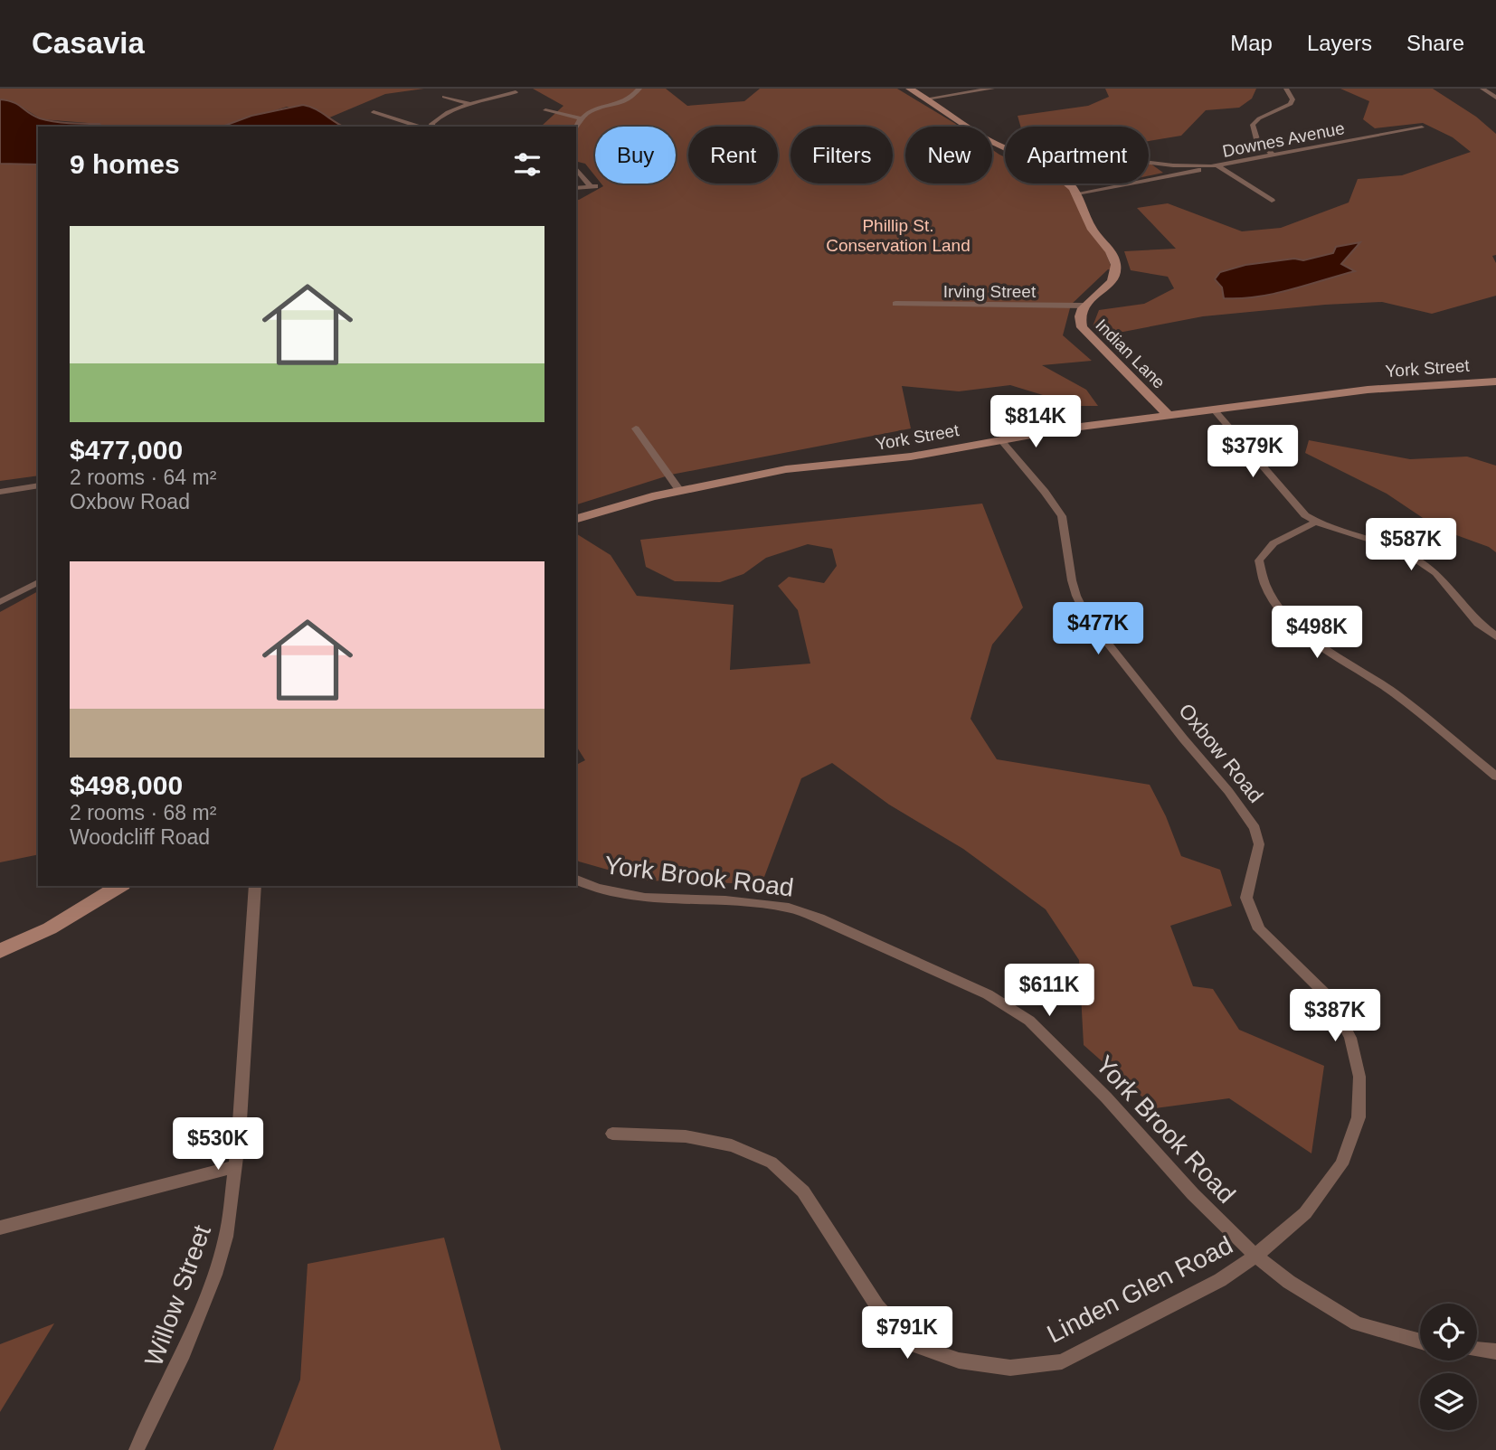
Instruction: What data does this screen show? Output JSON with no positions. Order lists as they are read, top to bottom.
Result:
{
  "streets": {
    "street": [
      "Downes Avenue",
      "Irving Street",
      "Indian Lane",
      "York Street",
      "Oxbow Road",
      "York Brook Road",
      "Linden Glen Road",
      "Willow Street"
    ]
  },
  "crossings": [
    ["Downes Avenue", "Indian Lane"],
    ["Irving Street", "Indian Lane"],
    ["Indian Lane", "York Street"],
    ["York Street", "Oxbow Road"],
    ["Oxbow Road", "York Brook Road"],
    ["Oxbow Road", "Linden Glen Road"],
    ["York Brook Road", "Linden Glen Road"]
  ],
  "parks": ["Phillip St. Conservation Land"],
  "page": {
    "header": "Casavia",
    "nav": ["Map", "Layers", "Share"],
    "chip": [
      "Buy",
      "Rent",
      "Filters",
      "New",
      "Apartment"
    ],
    "heading": "9 homes",
    "list": [
      {
        "name": "$477,000",
        "note": "2 rooms · 64 m² · Oxbow Road"
      },
      {
        "name": "$498,000",
        "note": "2 rooms · 68 m² · Woodcliff Road"
      }
    ],
    "price": [
      "$814K",
      "$379K",
      "$587K",
      "$477K",
      "$498K",
      "$611K",
      "$387K",
      "$530K",
      "$791K"
    ]
  }
}
